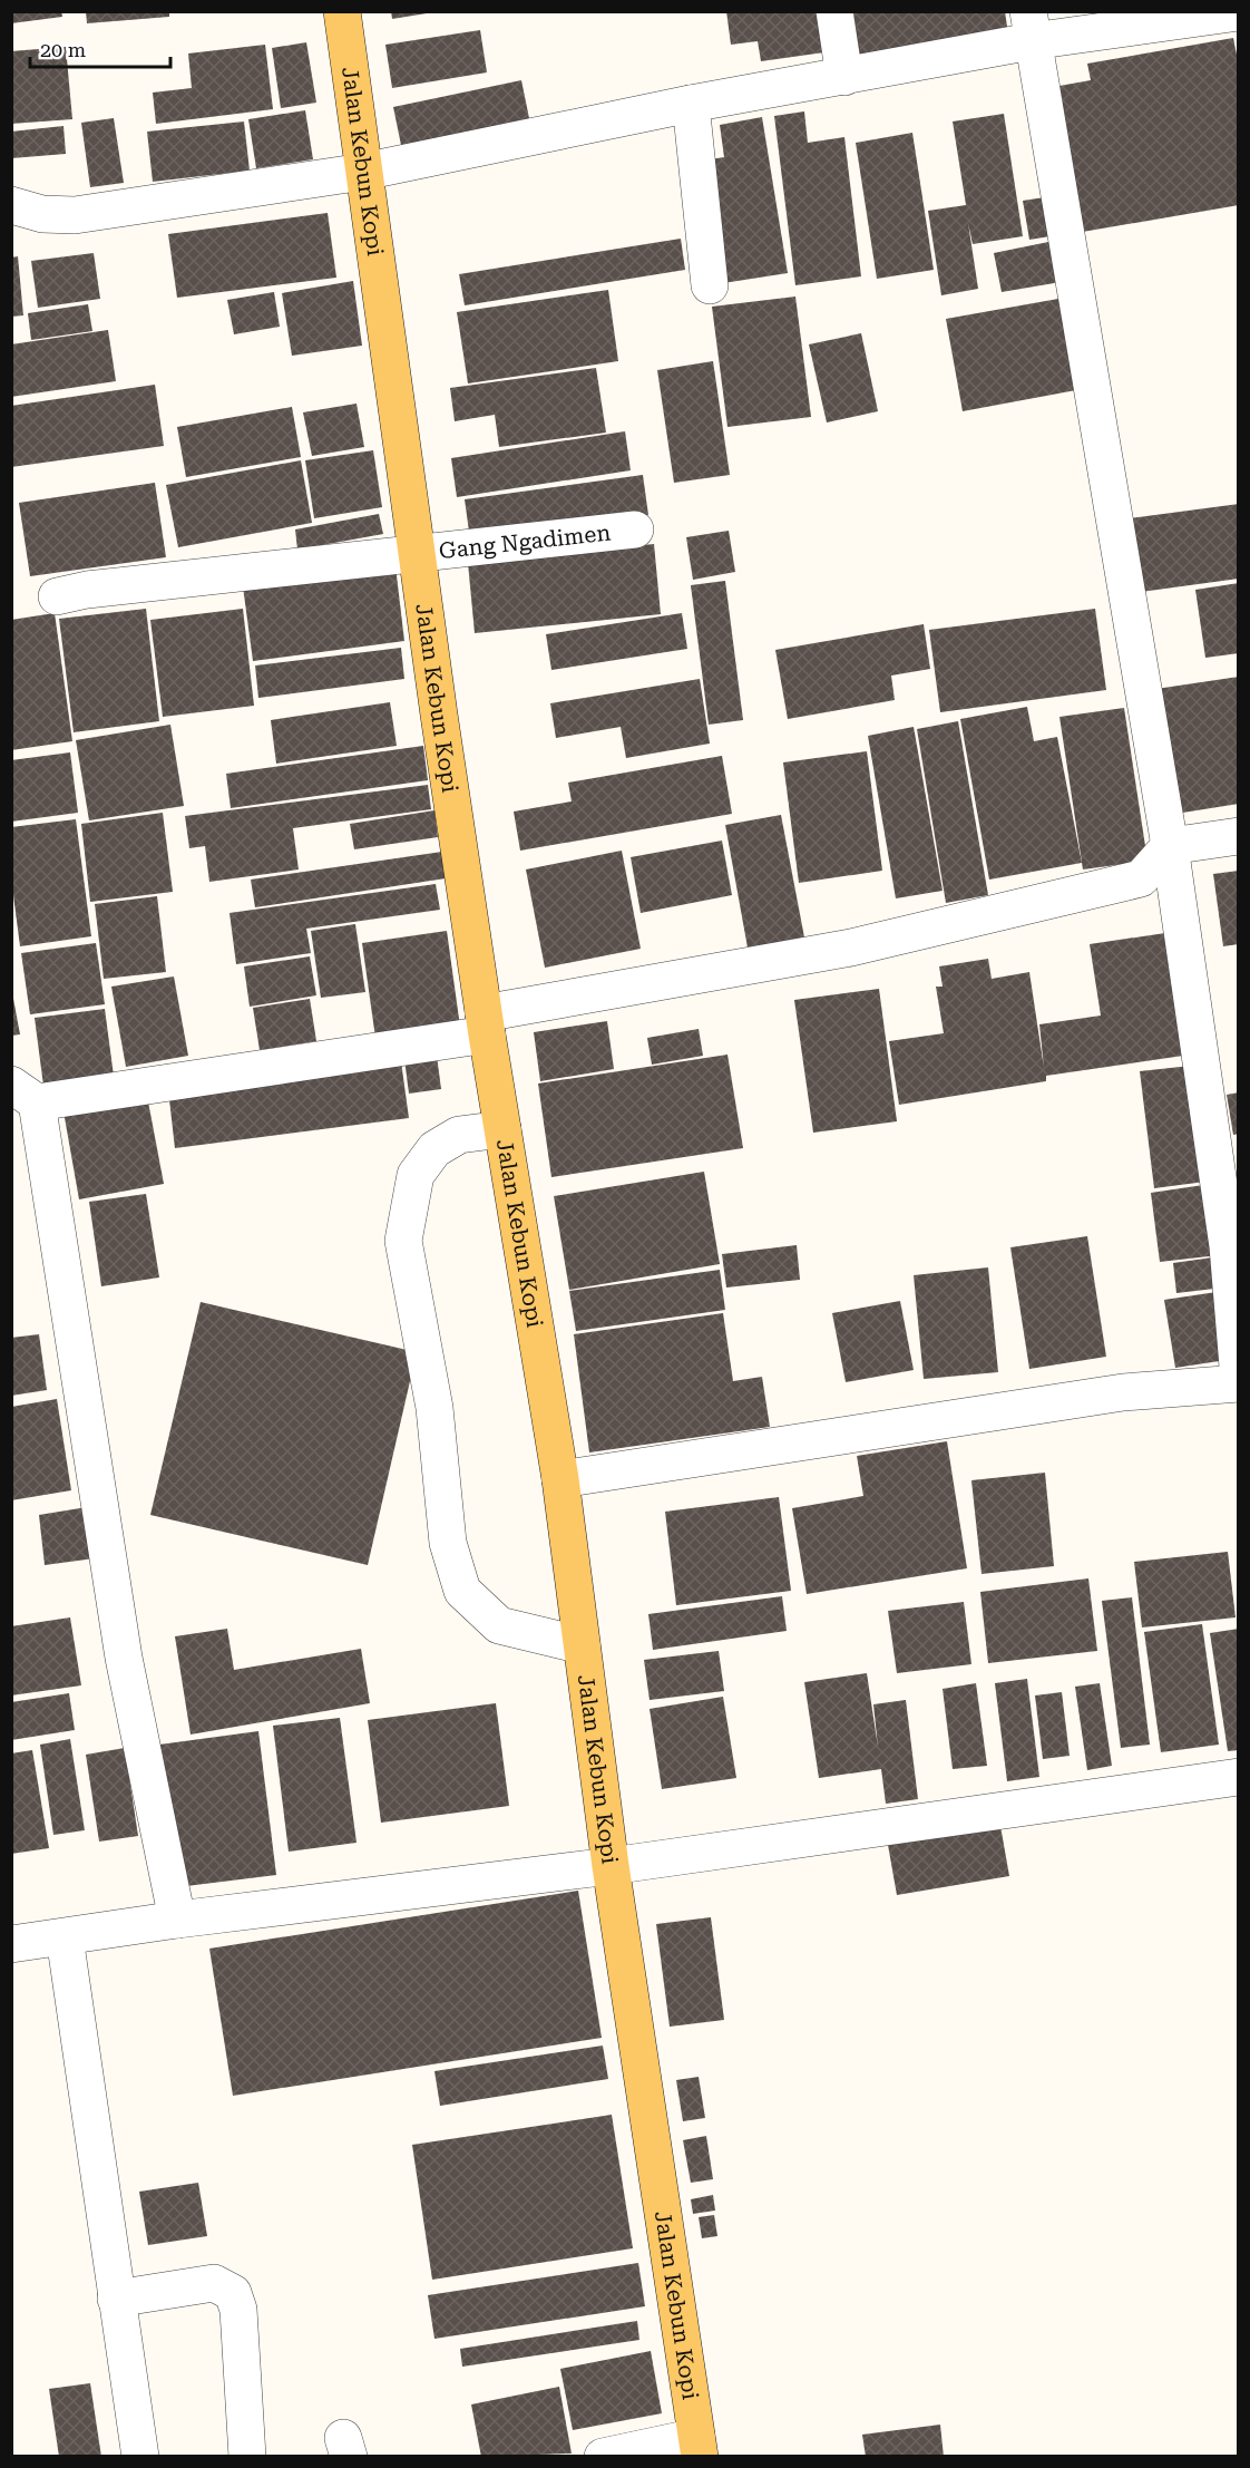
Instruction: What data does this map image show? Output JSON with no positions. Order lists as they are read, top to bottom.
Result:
{
  "streets": {
    "main road": ["Jalan Kebun Kopi"],
    "street": ["Gang Ngadimen"]
  },
  "crossings": [
    ["Jalan Kebun Kopi", "Gang Ngadimen"]
  ],
  "scale_bar": "20 m"
}
